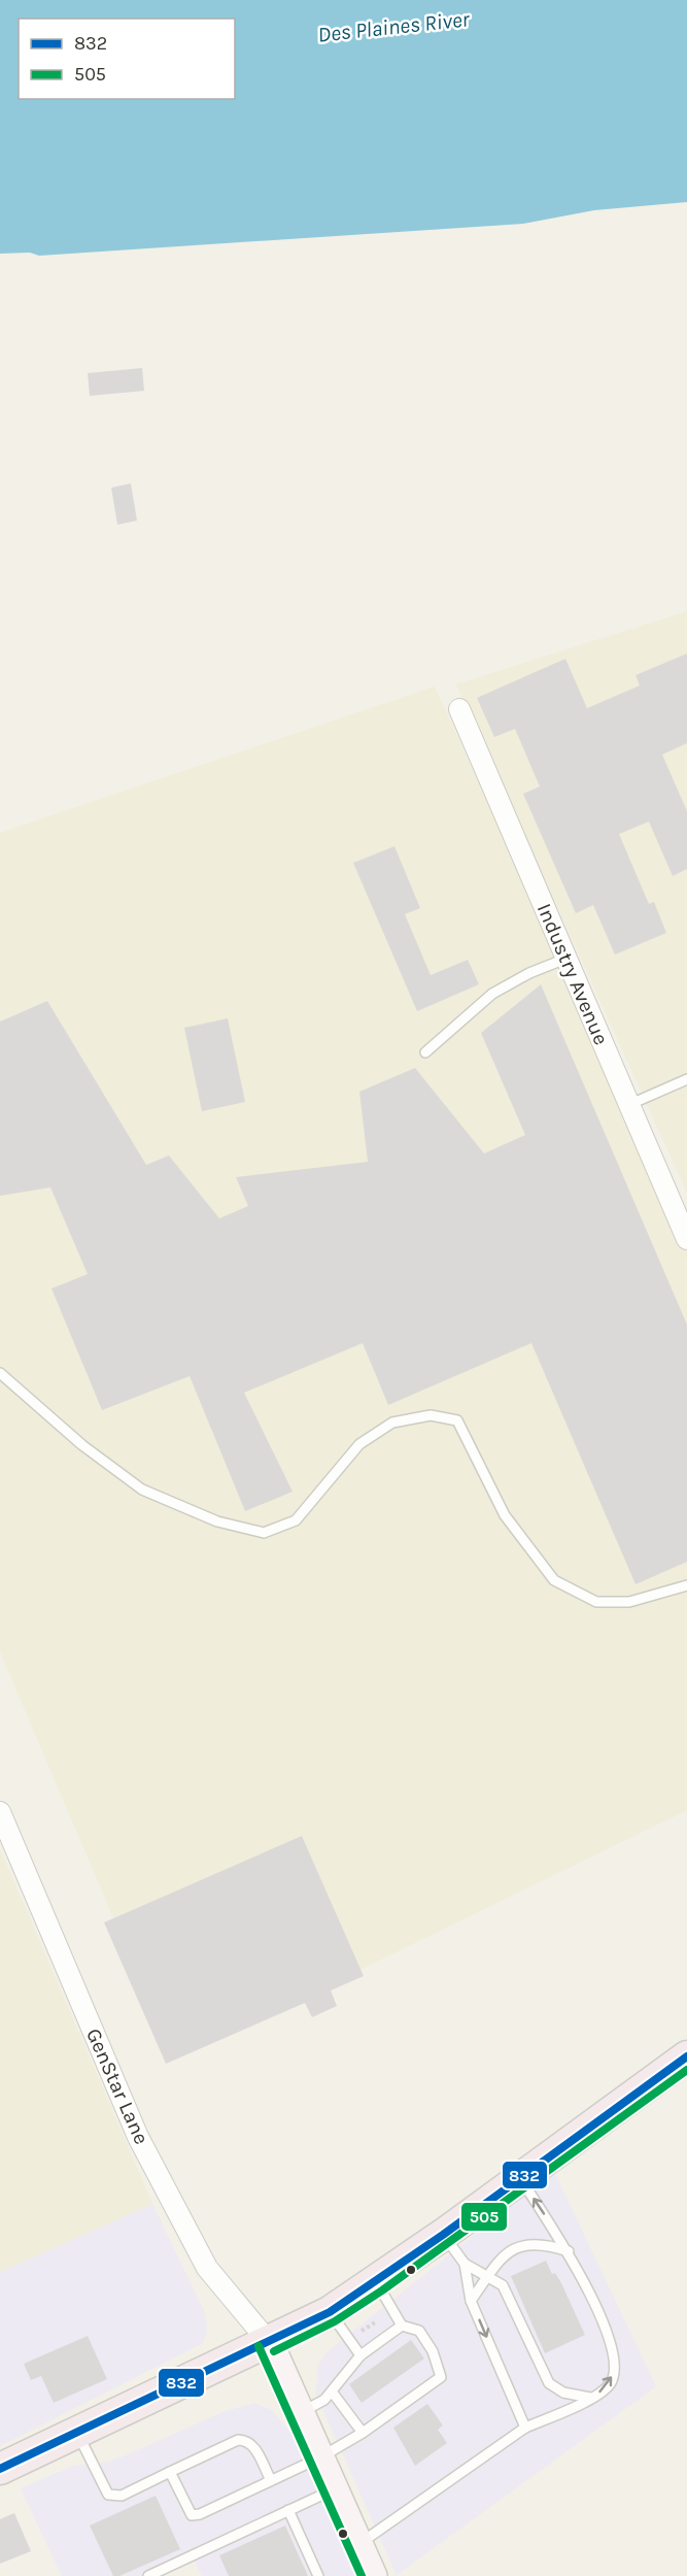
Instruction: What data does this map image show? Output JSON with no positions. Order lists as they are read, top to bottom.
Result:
{
  "streets": {
    "street": ["Industry Avenue", "GenStar Lane"]
  },
  "water": ["Des Plaines River"],
  "lines": ["transit line 832", "transit line 505"],
  "legend": ["832", "505"]
}
